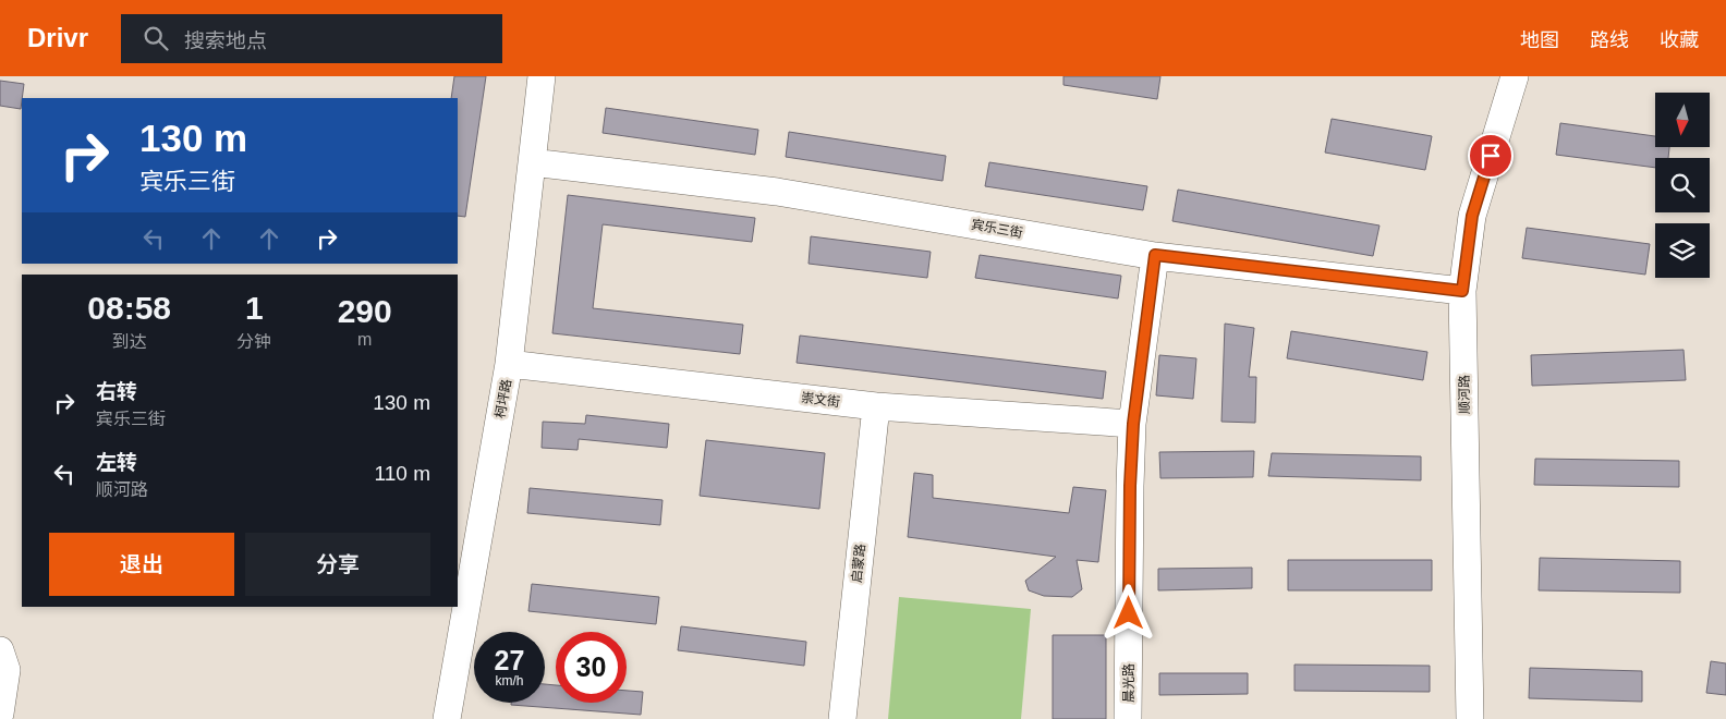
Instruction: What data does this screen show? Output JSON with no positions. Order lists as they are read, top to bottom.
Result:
{
  "streets": {
    "street": [
      "宾乐三街",
      "顺河路",
      "柯坪路",
      "崇文街",
      "启蒙路",
      "晨光路"
    ]
  },
  "crossings": [
    ["宾乐三街", "顺河路"],
    ["宾乐三街", "柯坪路"],
    ["宾乐三街", "晨光路"],
    ["柯坪路", "崇文街"],
    ["崇文街", "启蒙路"],
    ["崇文街", "晨光路"]
  ],
  "north": "bottom",
  "page": {
    "header": "Drivr",
    "search": "搜索地点",
    "nav": ["地图", "路线", "收藏"],
    "turn": ["130 m", "宾乐三街"],
    "eta": [
      "08:58",
      "到达",
      "1",
      "分钟",
      "290",
      "m"
    ],
    "list": [
      {
        "name": "右转",
        "note": "宾乐三街",
        "value": "130 m"
      },
      {
        "name": "左转",
        "note": "顺河路",
        "value": "110 m"
      }
    ],
    "buttons": ["退出", "分享"],
    "speed": "27 km/h",
    "limit": "30"
  }
}
